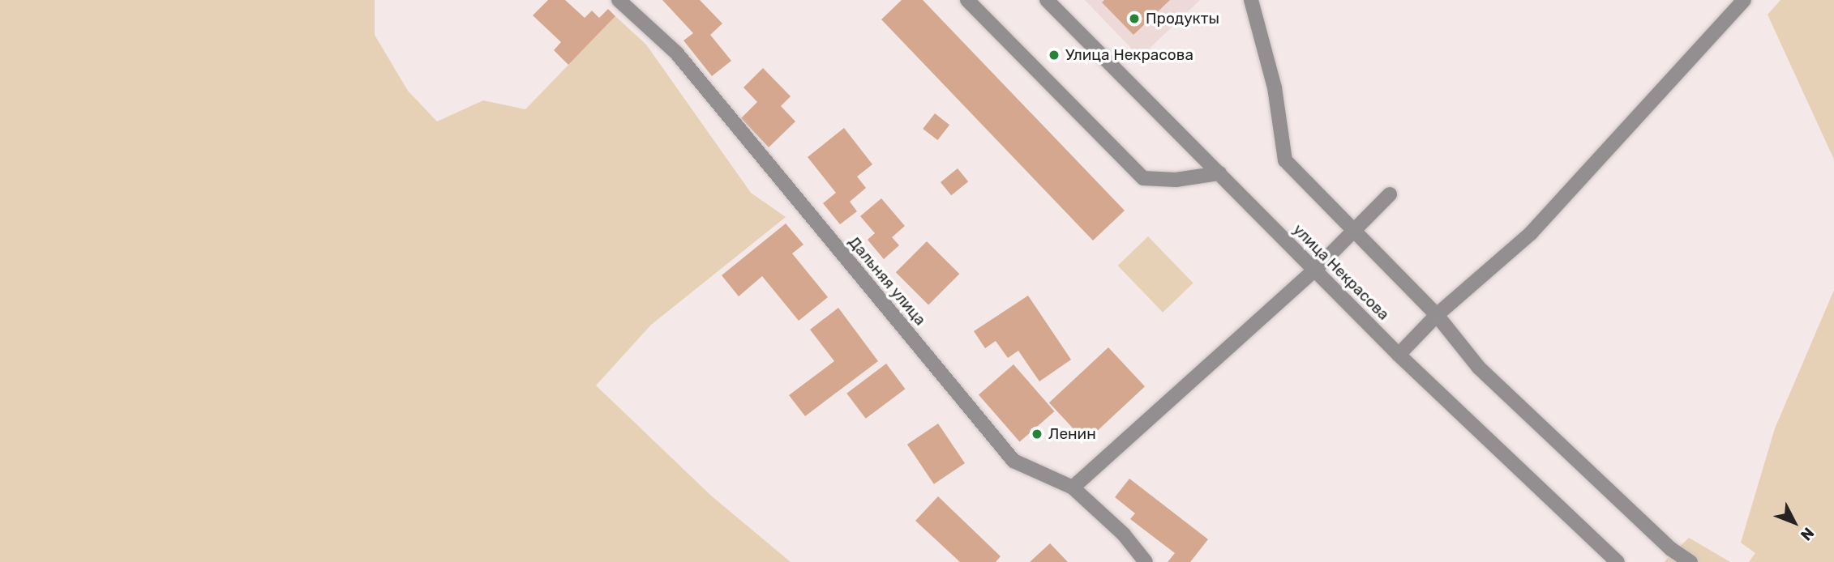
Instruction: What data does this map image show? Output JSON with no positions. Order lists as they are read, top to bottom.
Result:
{
  "streets": {
    "street": ["улица Некрасова", "Дальняя улица"]
  },
  "places": ["Продукты", "Улица Некрасова", "Ленин"],
  "north": "bottom right"
}
